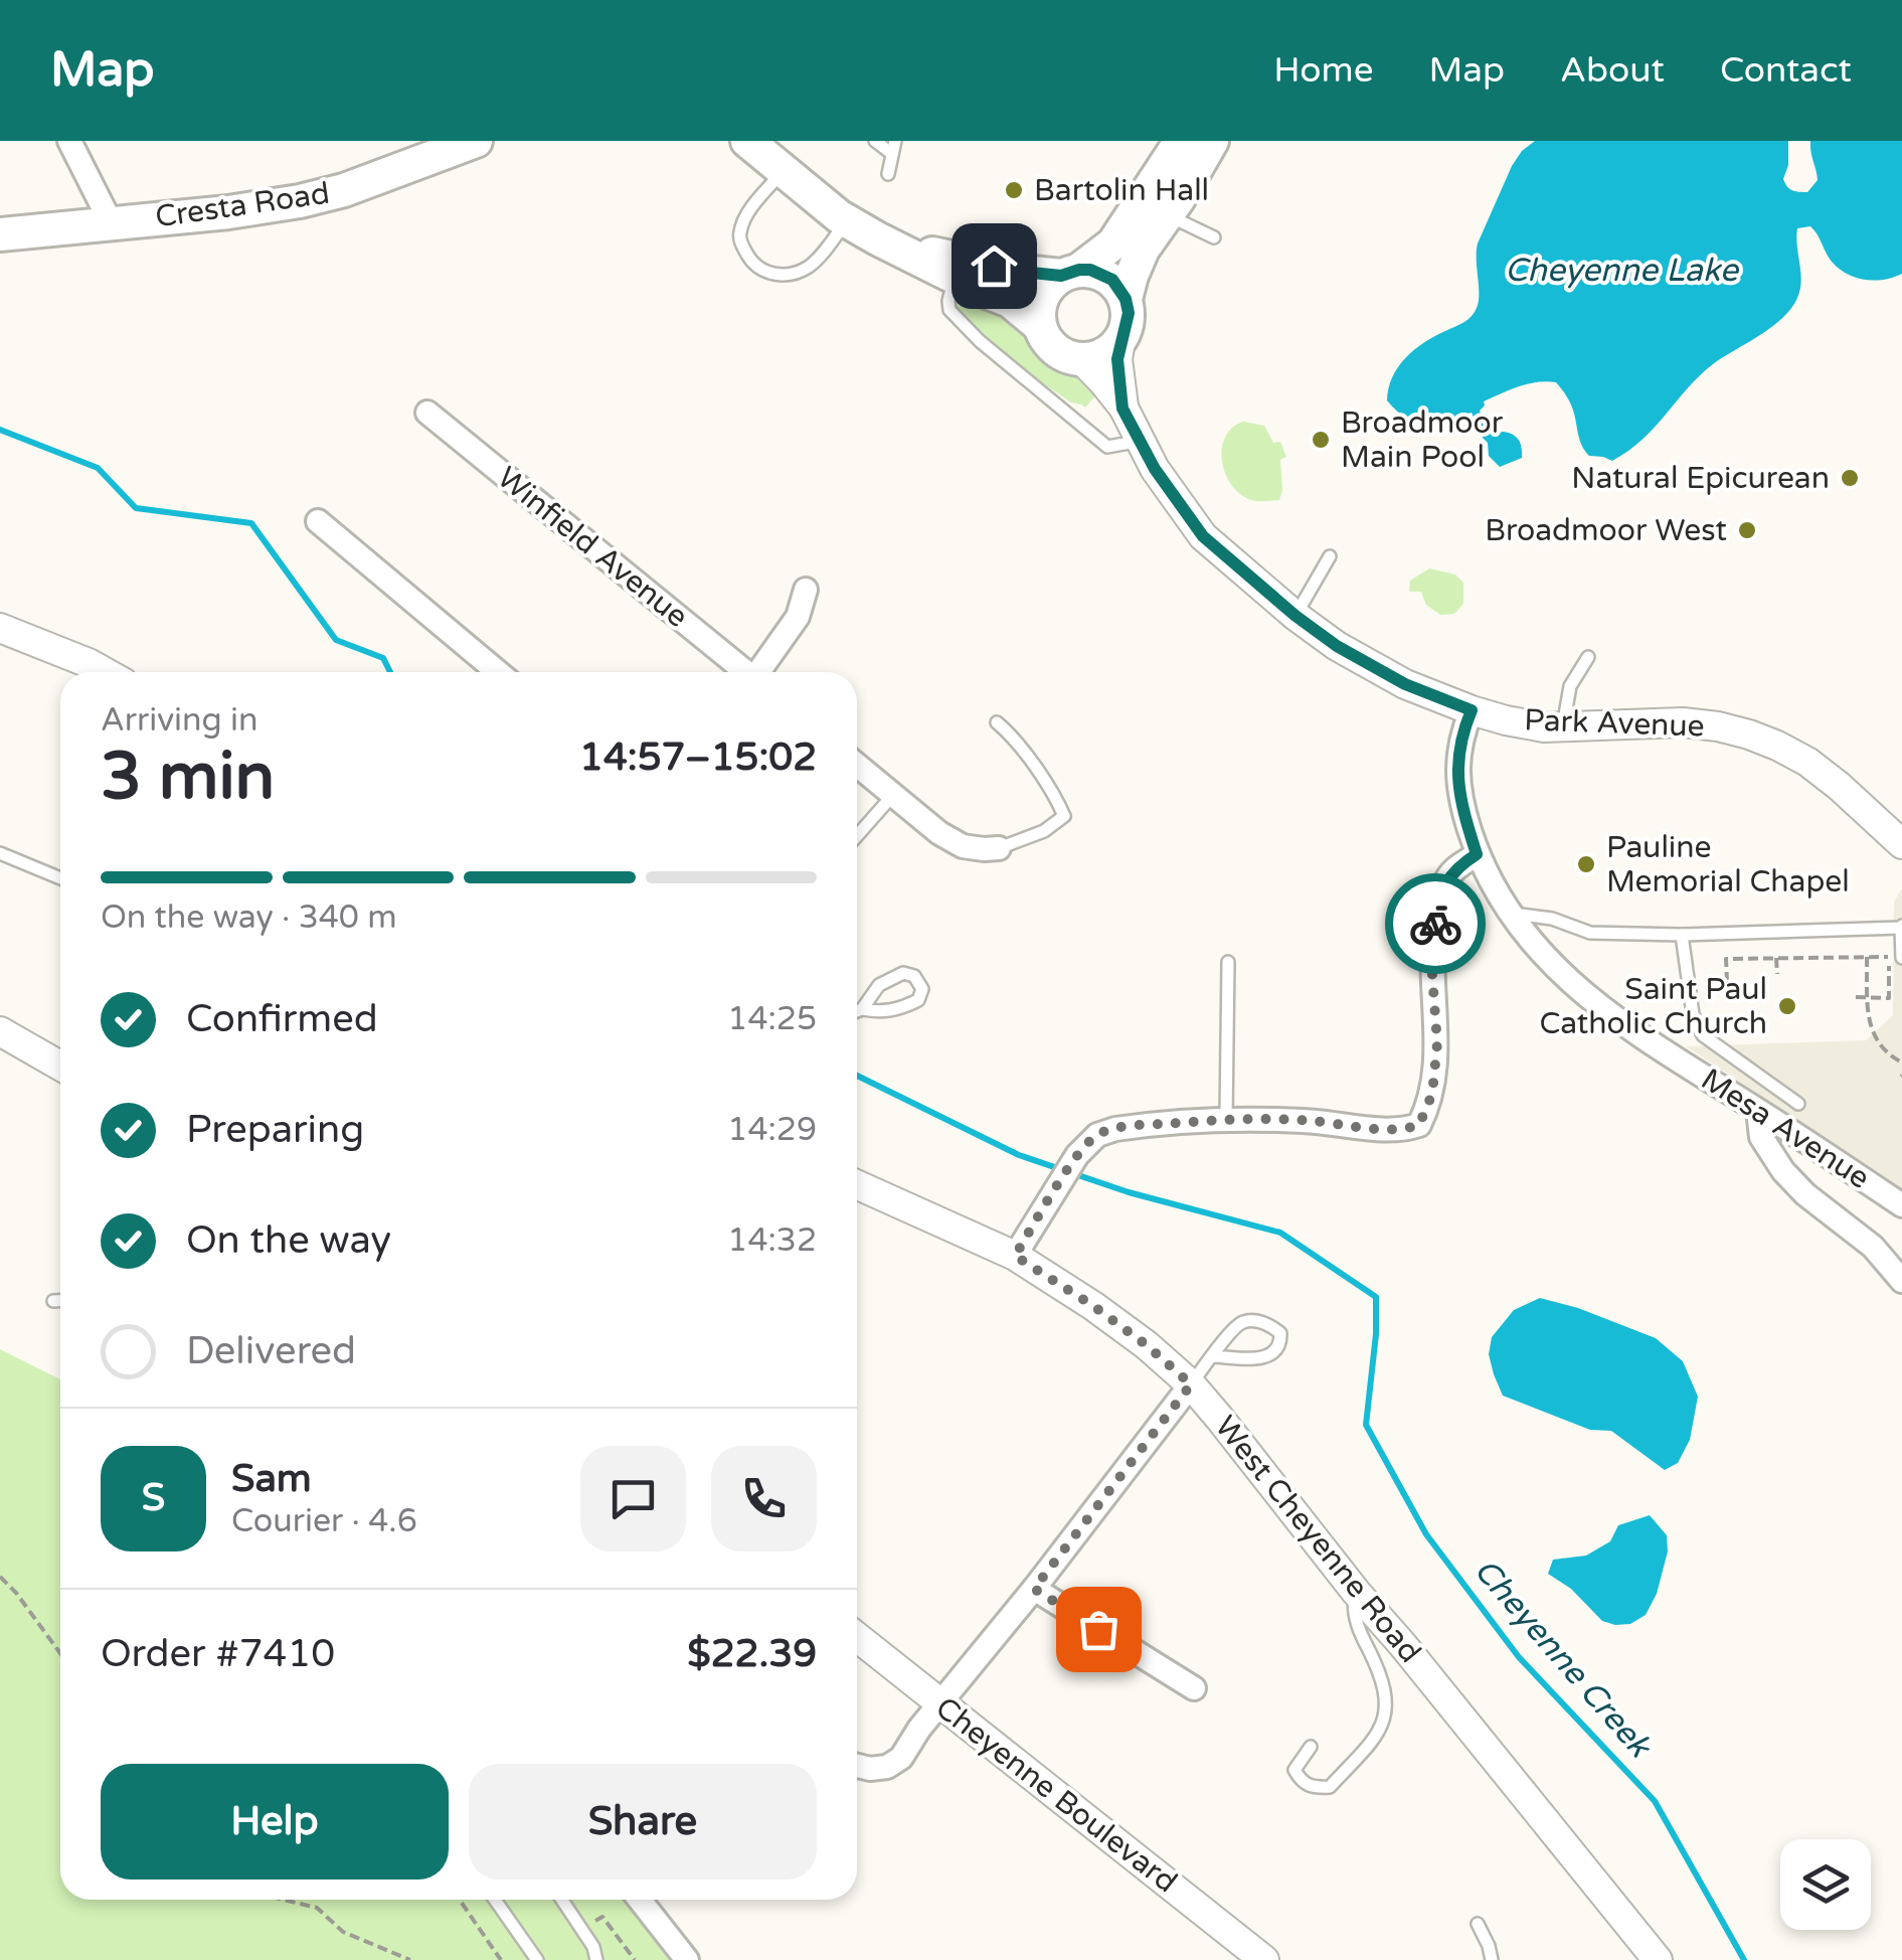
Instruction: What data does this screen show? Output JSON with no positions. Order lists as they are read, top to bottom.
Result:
{
  "streets": {
    "main road": ["Cresta Road"],
    "street": [
      "Winfield Avenue",
      "Park Avenue",
      "Mesa Avenue",
      "West Cheyenne Road",
      "Cheyenne Boulevard"
    ]
  },
  "crossings": [
    ["Park Avenue", "Mesa Avenue"]
  ],
  "water": ["Cheyenne Lake", "Cheyenne Creek"],
  "places": [
    "Bartolin Hall",
    "Broadmoor Main Pool",
    "Natural Epicurean",
    "Broadmoor West",
    "Pauline Memorial Chapel",
    "Saint Paul Catholic Church"
  ],
  "page": {
    "header": "Map",
    "nav": [
      "Home",
      "Map",
      "About",
      "Contact"
    ],
    "heading": ["3 min", "Arriving in", "14:57–15:02"],
    "panel": [
      "Sam",
      "Courier · 4.6",
      "Order #7410",
      "$22.39"
    ],
    "bar": "On the way · 340 m",
    "list": [
      ["Confirmed", "14:25"],
      ["Preparing", "14:29"],
      ["On the way", "14:32"],
      "Delivered"
    ],
    "round": "S",
    "buttons": ["Help", "Share"]
  }
}
